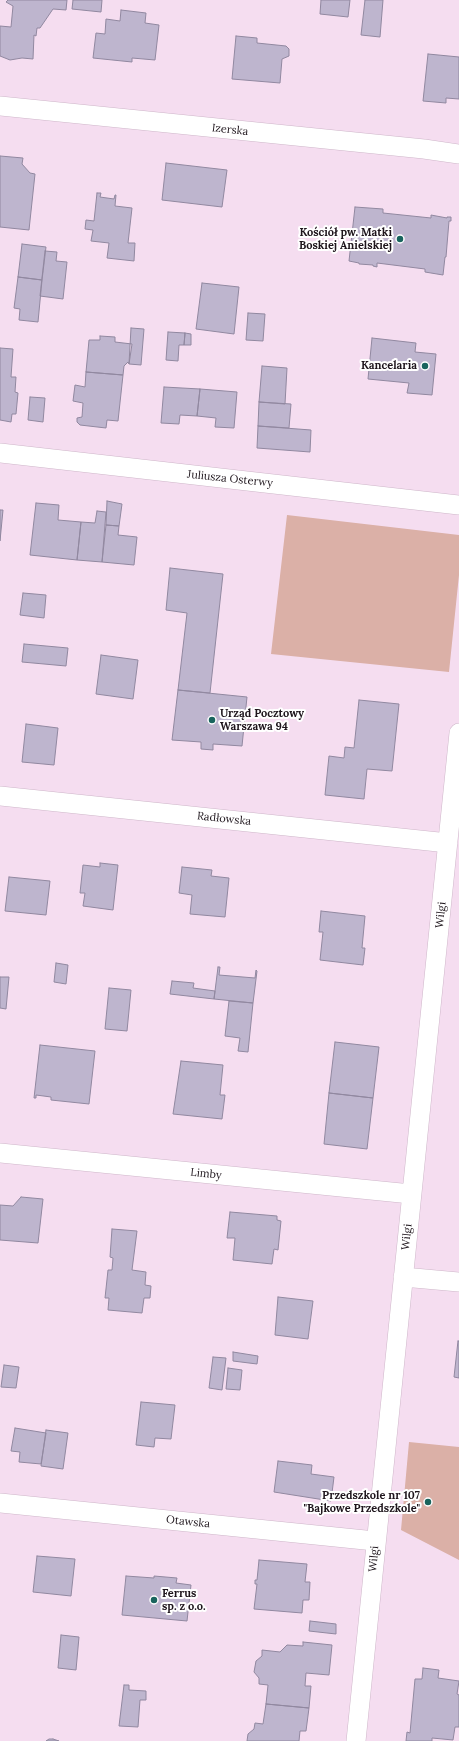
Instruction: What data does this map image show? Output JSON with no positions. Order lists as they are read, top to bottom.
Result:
{
  "streets": {
    "street": [
      "Izerska",
      "Juliusza Osterwy",
      "Radłowska",
      "Wilgi",
      "Limby",
      "Otawska"
    ]
  },
  "crossings": [
    ["Radłowska", "Wilgi"],
    ["Wilgi", "Limby"],
    ["Wilgi", "Otawska"]
  ],
  "places": [
    "Kościół pw. Matki Boskiej Anielskiej",
    "Kancelaria",
    "Urząd Pocztowy Warszawa 94",
    "Przedszkole nr 107 \"Bajkowe Przedszkole\"",
    "Ferrus sp. z o.o."
  ]
}
